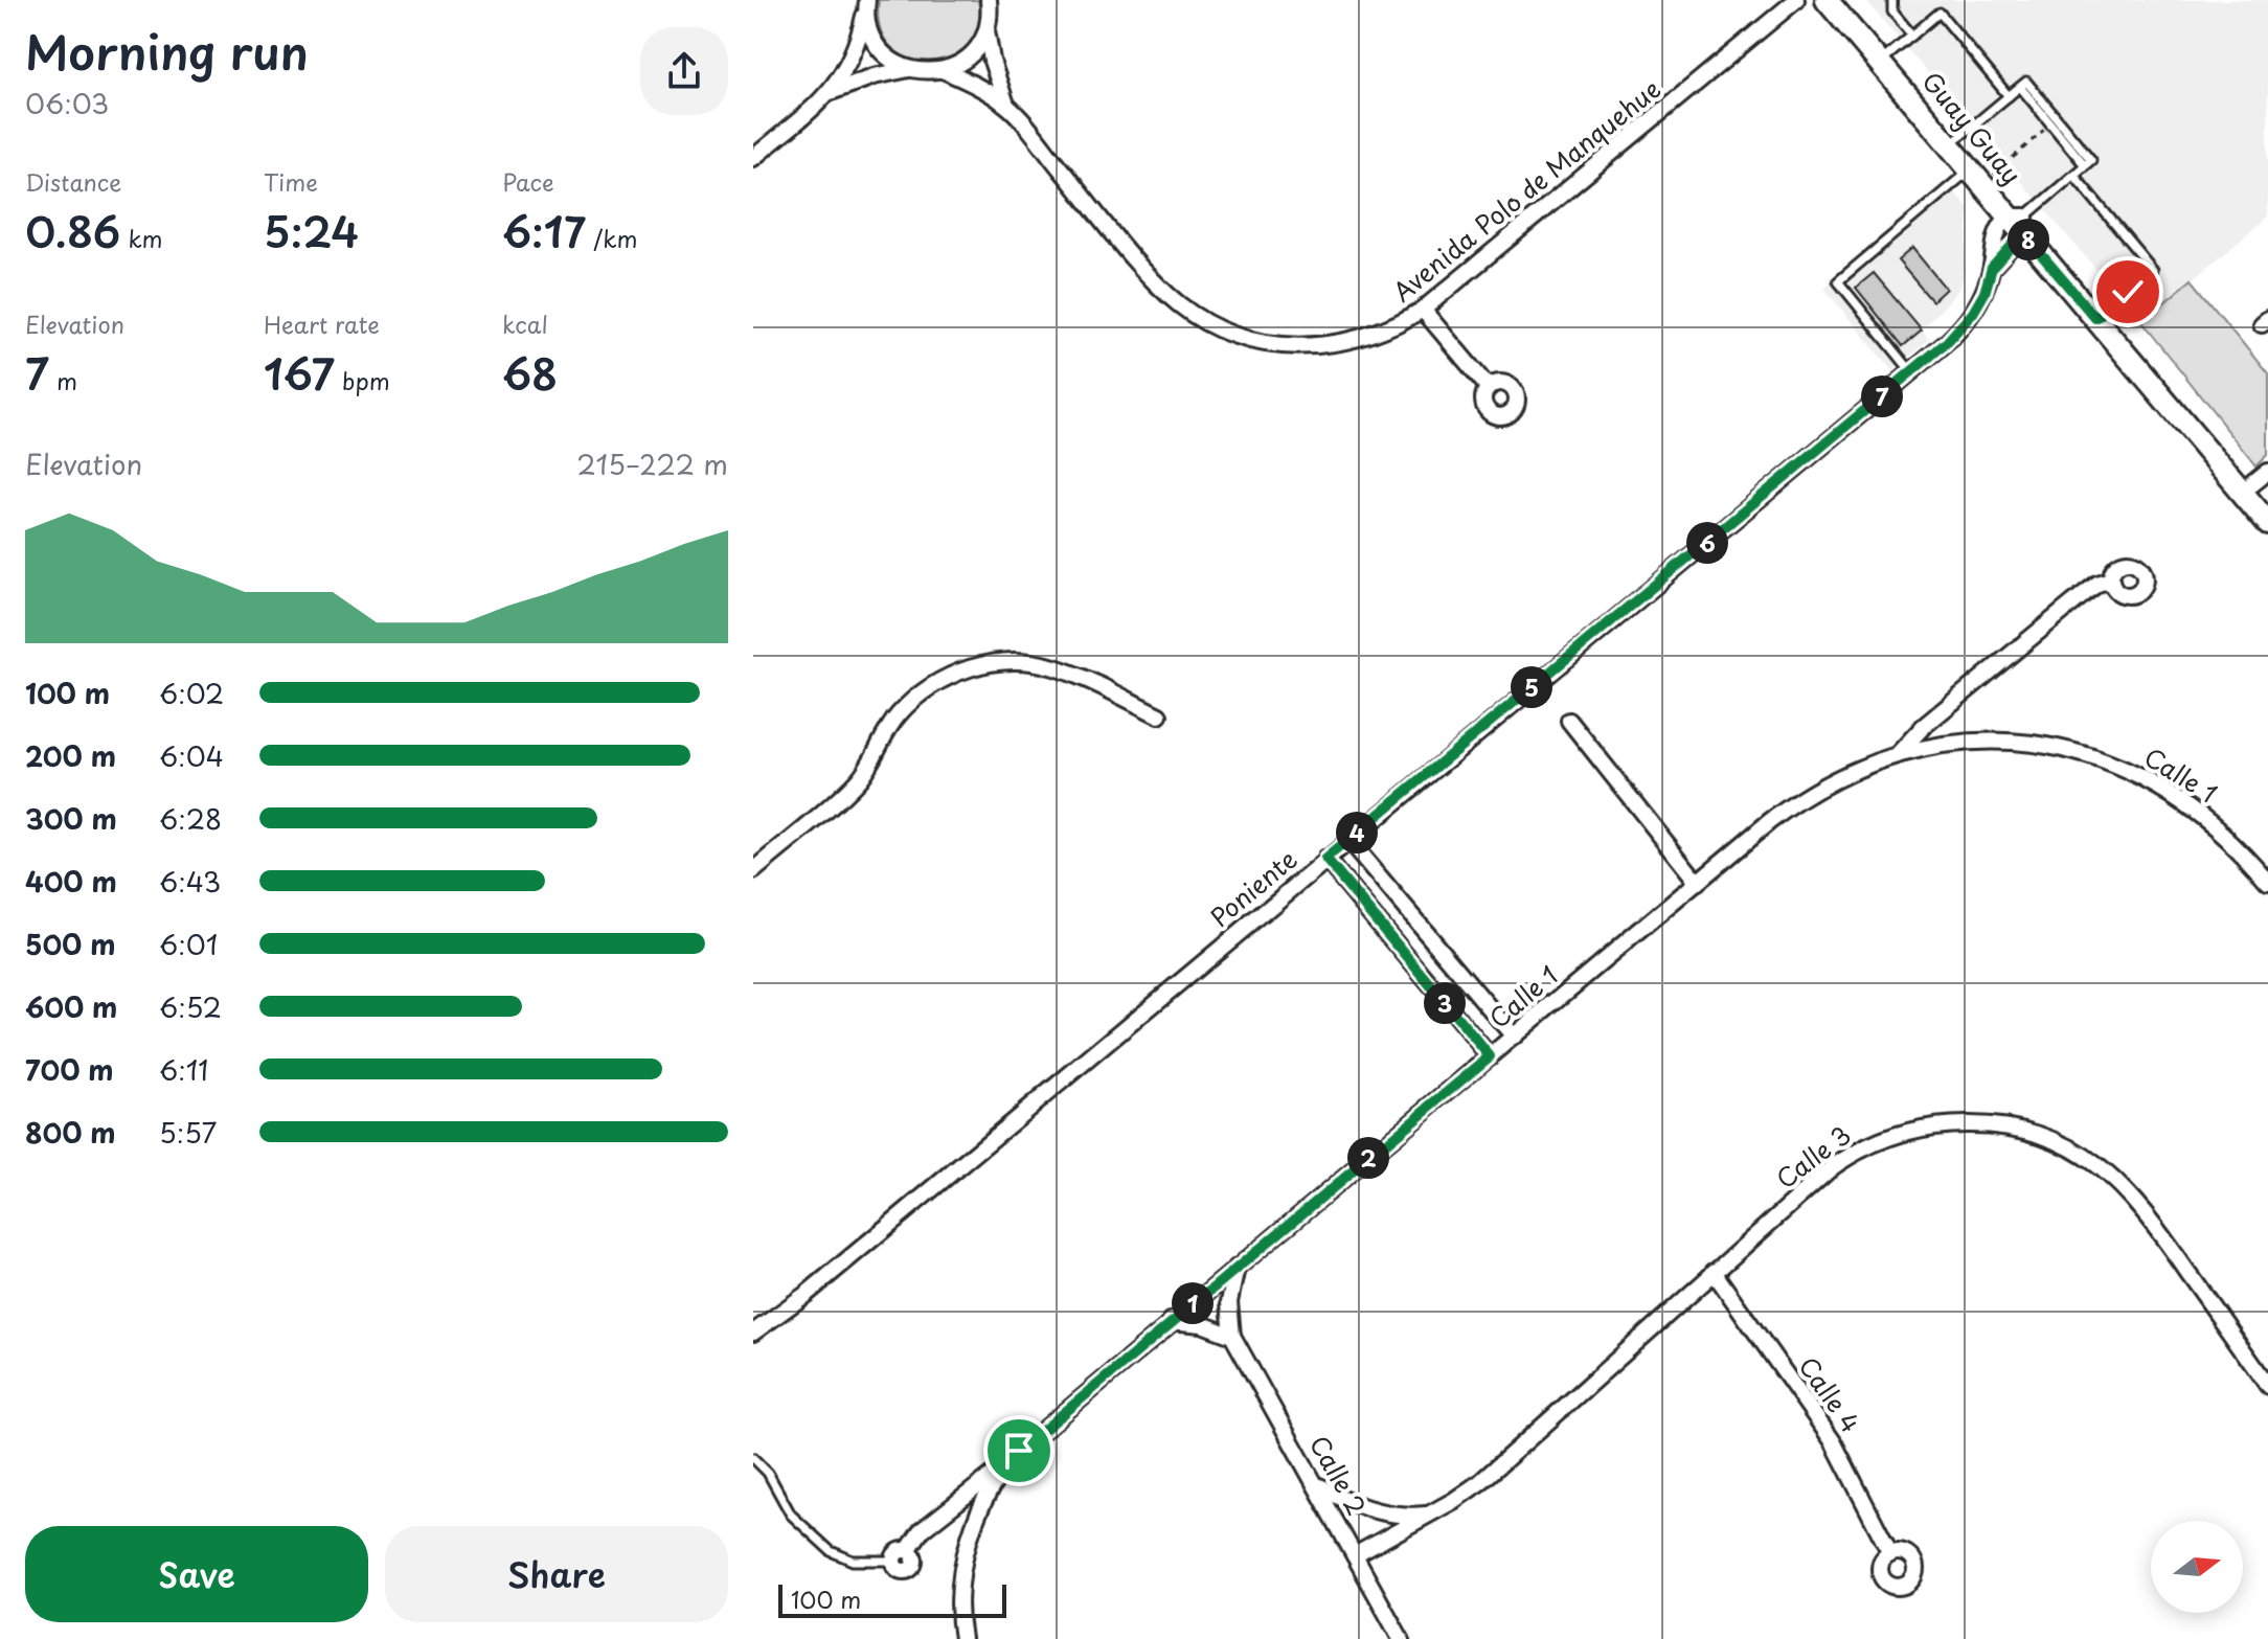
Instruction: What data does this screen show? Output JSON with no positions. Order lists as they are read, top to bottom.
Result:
{
  "streets": {
    "street": [
      "Guay Guay",
      "Avenida Polo de Manquehue",
      "Calle 1",
      "Poniente",
      "Calle 3",
      "Calle 4",
      "Calle 2"
    ]
  },
  "crossings": [
    ["Guay Guay", "Poniente"],
    ["Calle 1", "Calle 2"],
    ["Calle 3", "Calle 4"],
    ["Calle 3", "Calle 2"]
  ],
  "scale_bar": "100 m",
  "north": "right",
  "page": {
    "heading": ["Morning run", "06:03"],
    "stats": [
      ["Distance", "0.86 km"],
      ["Time", "5:24"],
      ["Pace", "6:17 /km"],
      ["Elevation", "7 m"],
      ["Heart rate", "167 bpm"],
      ["kcal", "68"]
    ],
    "pins": [
      "8",
      "7",
      "6",
      "5",
      "4",
      "3",
      "2",
      "1"
    ],
    "chart": ["Elevation", "215–222 m"],
    "list": [
      {
        "name": "100 m",
        "note": "6:02"
      },
      {
        "name": "200 m",
        "note": "6:04"
      },
      {
        "name": "300 m",
        "note": "6:28"
      },
      {
        "name": "400 m",
        "note": "6:43"
      },
      {
        "name": "500 m",
        "note": "6:01"
      },
      {
        "name": "600 m",
        "note": "6:52"
      },
      {
        "name": "700 m",
        "note": "6:11"
      },
      {
        "name": "800 m",
        "note": "5:57"
      }
    ],
    "buttons": ["Save", "Share"],
    "scale": "100 m"
  }
}
